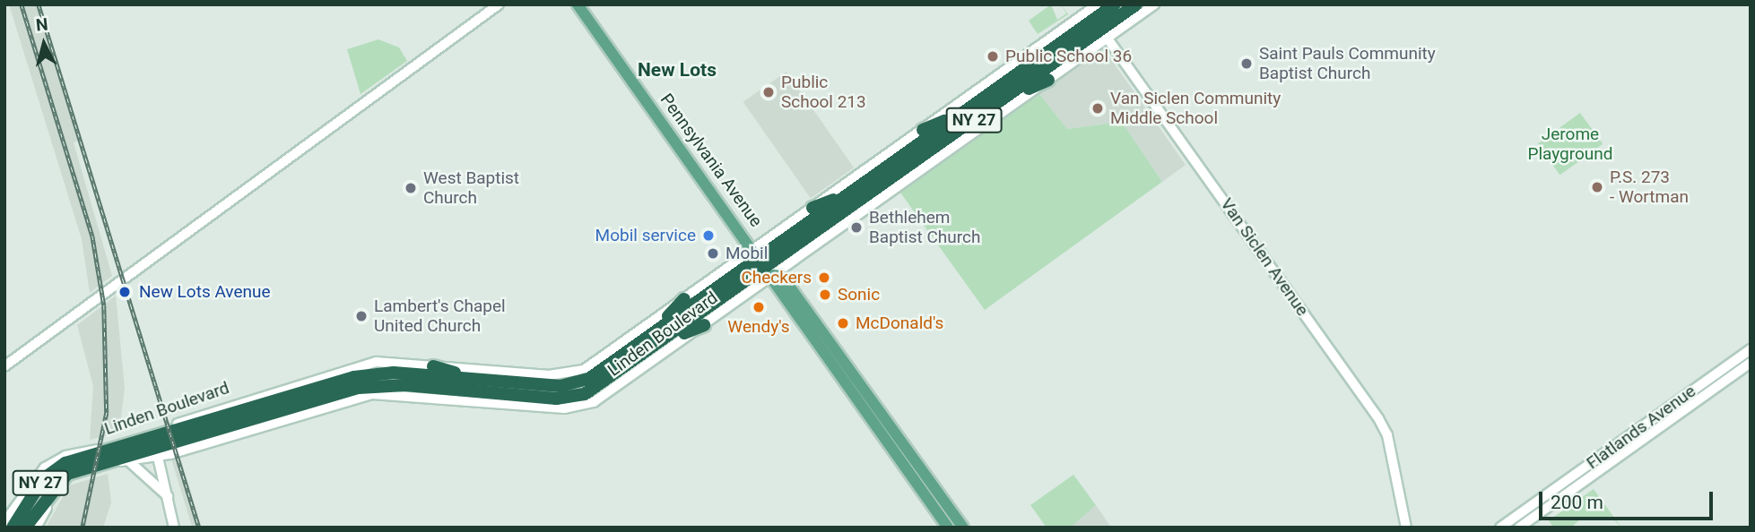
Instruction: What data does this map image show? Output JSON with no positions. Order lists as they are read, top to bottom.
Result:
{
  "streets": {
    "highway": ["NY 27", "Linden Boulevard"],
    "main road": ["Pennsylvania Avenue"],
    "street": ["Van Siclen Avenue", "Flatlands Avenue"]
  },
  "crossings": [
    ["Pennsylvania Avenue", "Linden Boulevard"],
    ["Van Siclen Avenue", "Linden Boulevard"]
  ],
  "districts": ["New Lots"],
  "parks": ["Jerome Playground"],
  "places": [
    "Public School 36",
    "Saint Pauls Community Baptist Church",
    "Public School 213",
    "Van Siclen Community Middle School",
    "P.S. 273 - Wortman",
    "West Baptist Church",
    "Bethlehem Baptist Church",
    "Mobil service",
    "Mobil",
    "Checkers",
    "New Lots Avenue",
    "Sonic",
    "Wendy's",
    "Lambert's Chapel United Church",
    "McDonald's"
  ],
  "scale_bar": "200 m",
  "north": "top"
}
